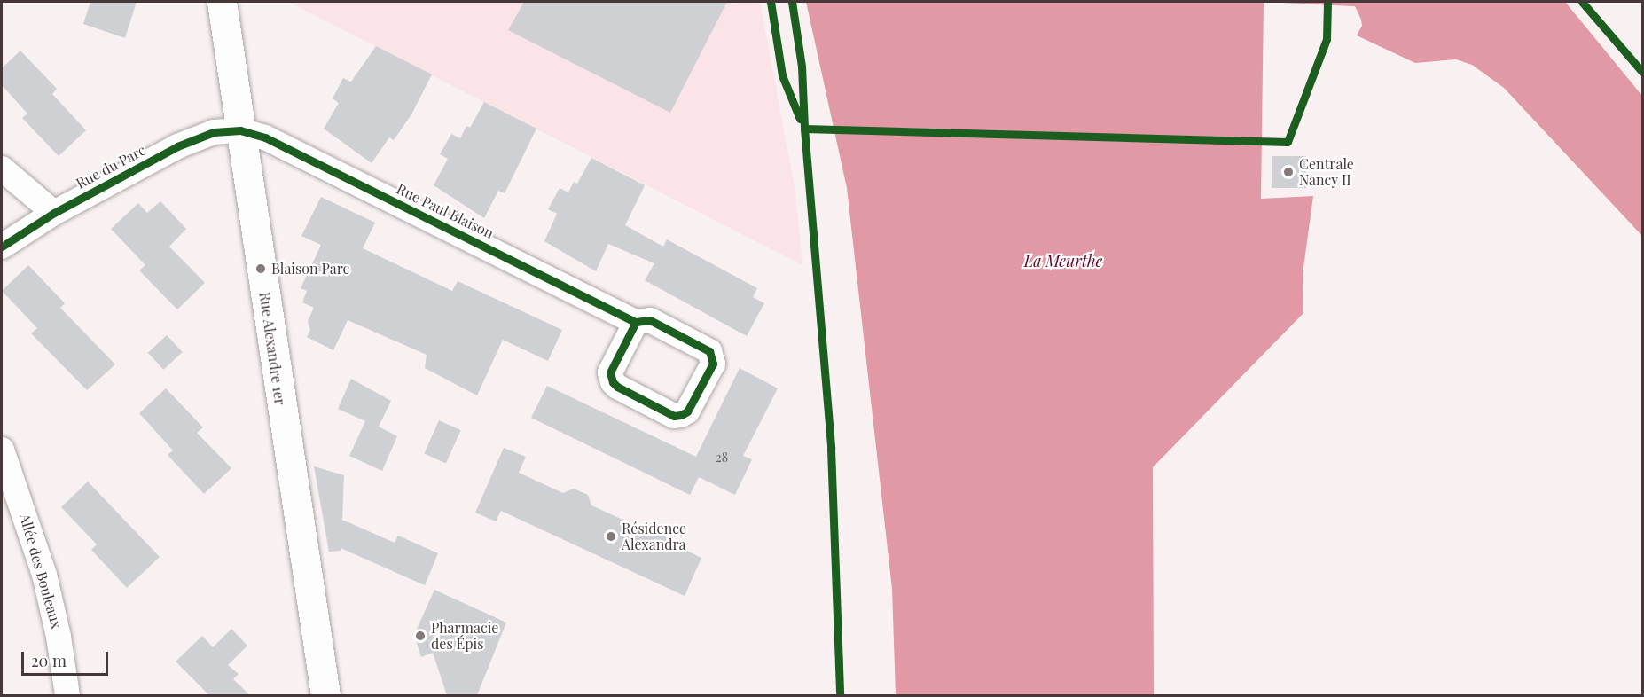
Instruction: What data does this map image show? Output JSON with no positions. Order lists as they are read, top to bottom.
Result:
{
  "streets": {
    "main road": ["Rue Alexandre 1er"],
    "street": ["Rue du Parc", "Rue Paul Blaison", "Allée des Bouleaux"]
  },
  "crossings": [
    ["Rue du Parc", "Rue Paul Blaison"],
    ["Rue du Parc", "Rue Alexandre 1er"],
    ["Rue Paul Blaison", "Rue Alexandre 1er"]
  ],
  "water": ["La Meurthe"],
  "places": [
    "Centrale Nancy II",
    "Blaison Parc",
    "Résidence Alexandra",
    "Pharmacie des Épis"
  ],
  "house_numbers": ["28"],
  "scale_bar": "20 m"
}
